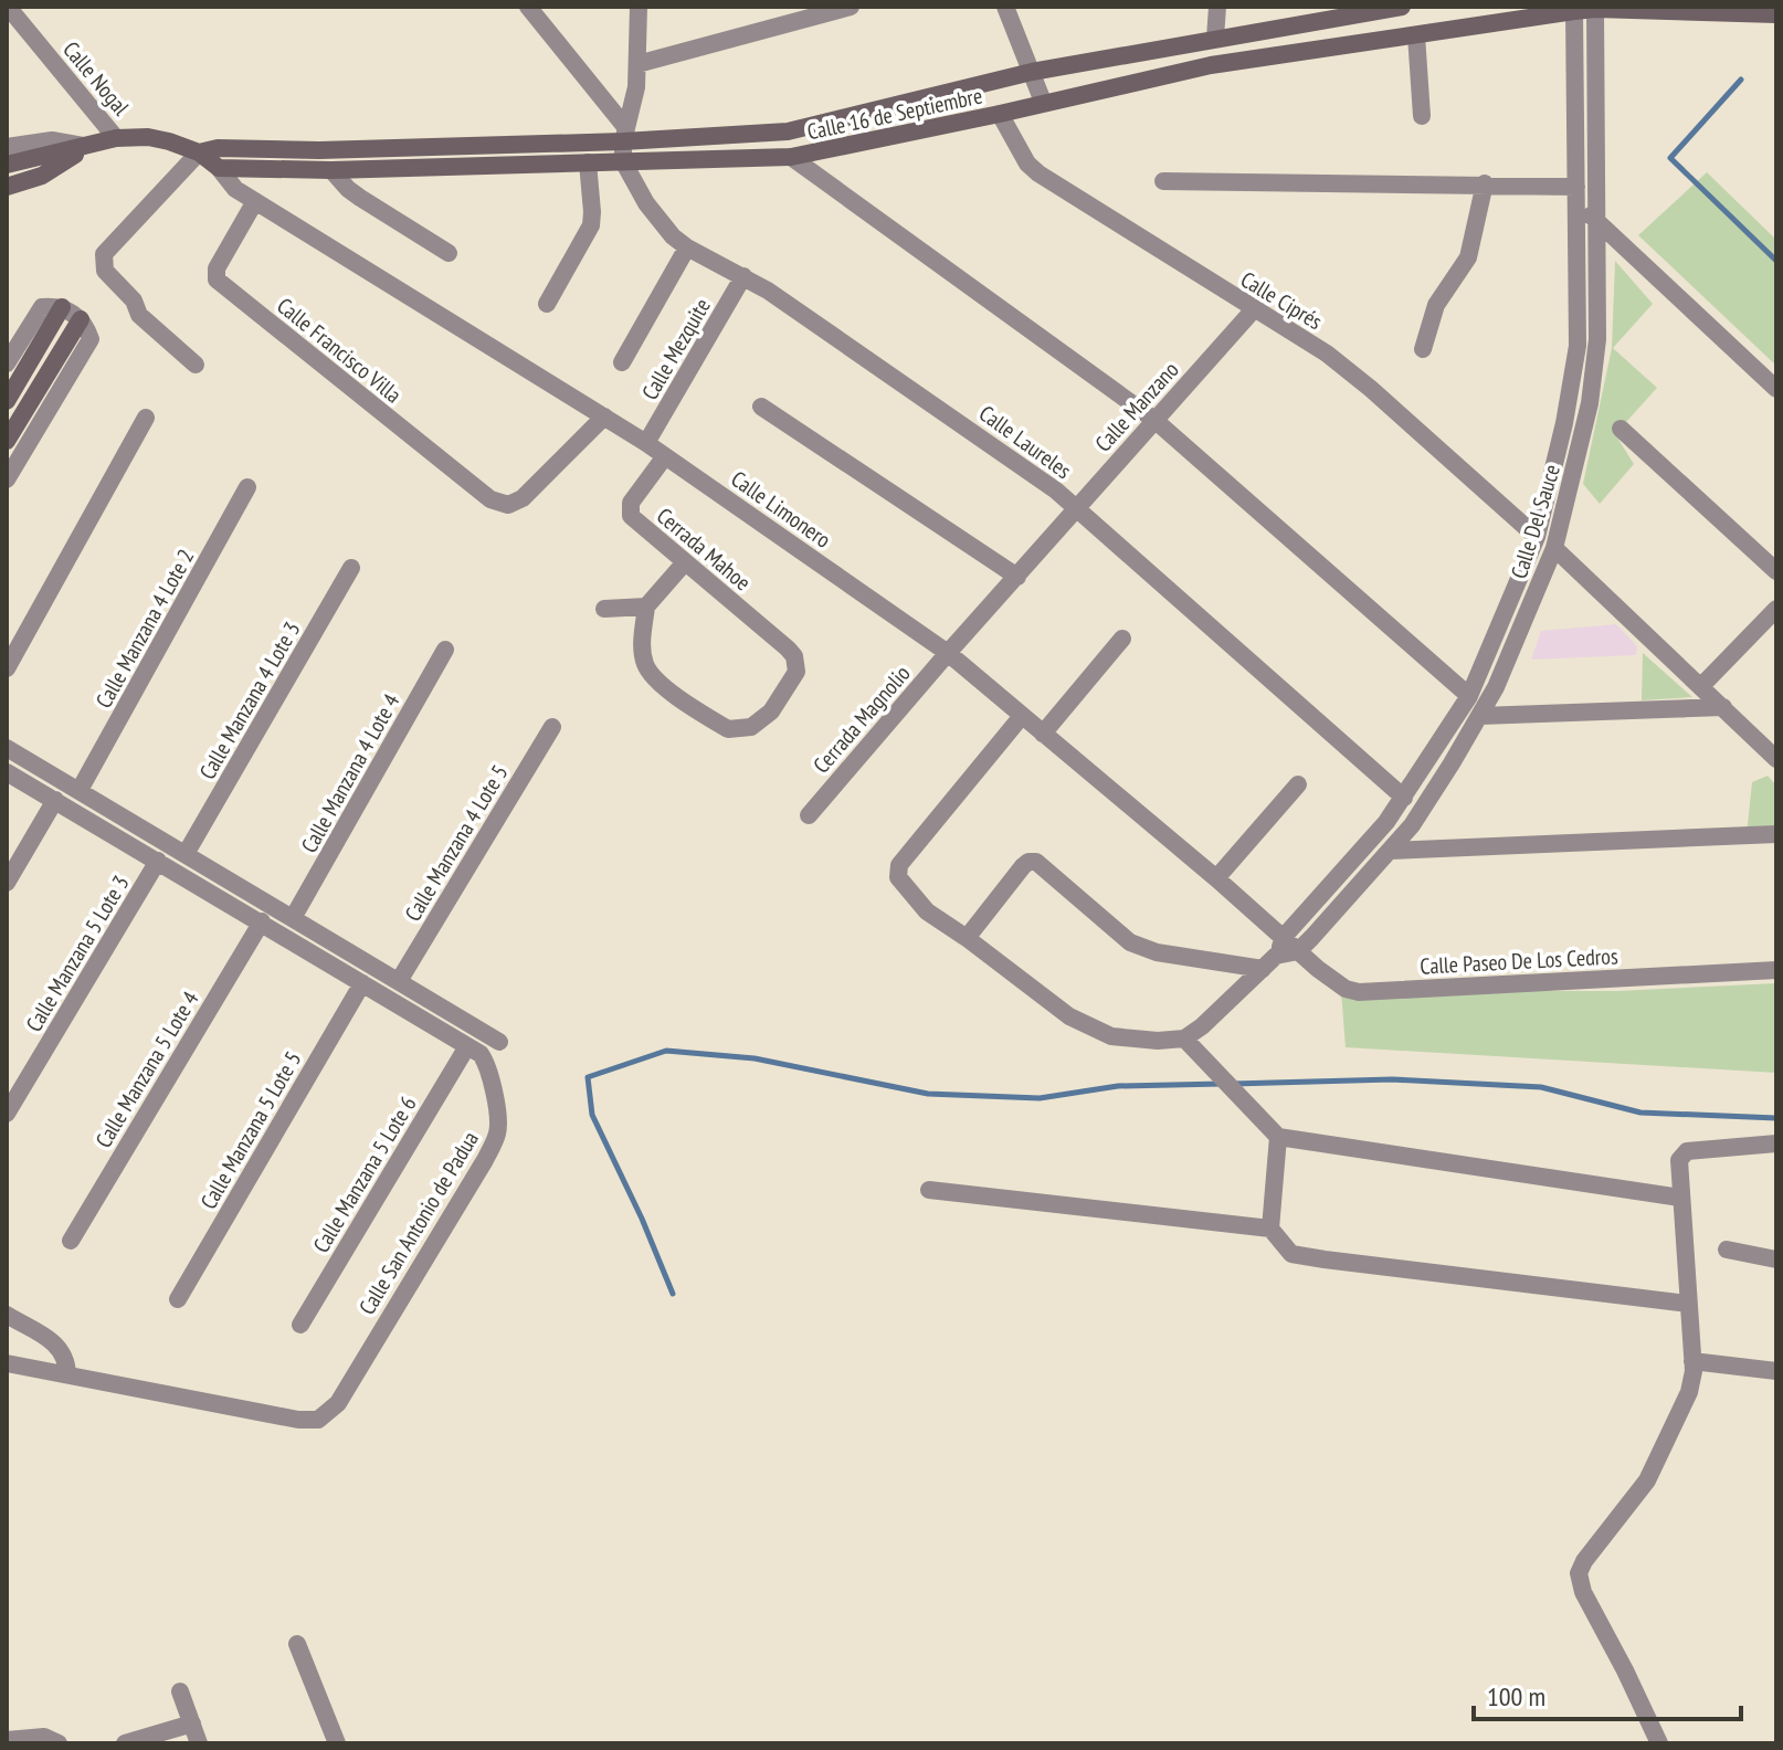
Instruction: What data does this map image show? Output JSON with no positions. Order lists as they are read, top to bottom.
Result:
{
  "streets": {
    "main road": ["Calle 16 de Septiembre"],
    "street": [
      "Calle Nogal",
      "Calle Ciprés",
      "Calle Mezquite",
      "Calle Francisco Villa",
      "Calle Manzano",
      "Calle Laureles",
      "Calle Limonero",
      "Calle Del Sauce",
      "Cerrada Mahoe",
      "Calle Manzana 4 Lote 2",
      "Calle Manzana 4 Lote 3",
      "Cerrada Magnolio",
      "Calle Manzana 4 Lote 4",
      "Calle Manzana 4 Lote 5",
      "Calle Manzana 5 Lote 3",
      "Calle Paseo De Los Cedros",
      "Calle Manzana 5 Lote 4",
      "Calle Manzana 5 Lote 5",
      "Calle Manzana 5 Lote 6",
      "Calle San Antonio de Padua"
    ]
  },
  "crossings": [
    ["Calle Nogal", "Calle 16 de Septiembre"],
    ["Calle 16 de Septiembre", "Calle Ciprés"],
    ["Calle 16 de Septiembre", "Calle Laureles"],
    ["Calle 16 de Septiembre", "Calle Limonero"],
    ["Calle 16 de Septiembre", "Calle Del Sauce"],
    ["Calle Ciprés", "Calle Manzano"],
    ["Calle Ciprés", "Calle Del Sauce"],
    ["Calle Mezquite", "Calle Laureles"],
    ["Calle Mezquite", "Calle Limonero"],
    ["Calle Francisco Villa", "Calle Limonero"],
    ["Calle Manzano", "Calle Laureles"],
    ["Calle Manzano", "Calle Limonero"],
    ["Calle Manzano", "Cerrada Magnolio"],
    ["Calle Laureles", "Calle Del Sauce"],
    ["Calle Limonero", "Calle Del Sauce"],
    ["Calle Limonero", "Cerrada Mahoe"],
    ["Calle Limonero", "Cerrada Magnolio"],
    ["Calle Limonero", "Calle Paseo De Los Cedros"],
    ["Calle Del Sauce", "Calle Paseo De Los Cedros"],
    ["Calle Manzana 5 Lote 3", "Calle San Antonio de Padua"],
    ["Calle Manzana 5 Lote 4", "Calle San Antonio de Padua"],
    ["Calle Manzana 5 Lote 5", "Calle San Antonio de Padua"],
    ["Calle Manzana 5 Lote 6", "Calle San Antonio de Padua"]
  ],
  "scale_bar": "100 m"
}
